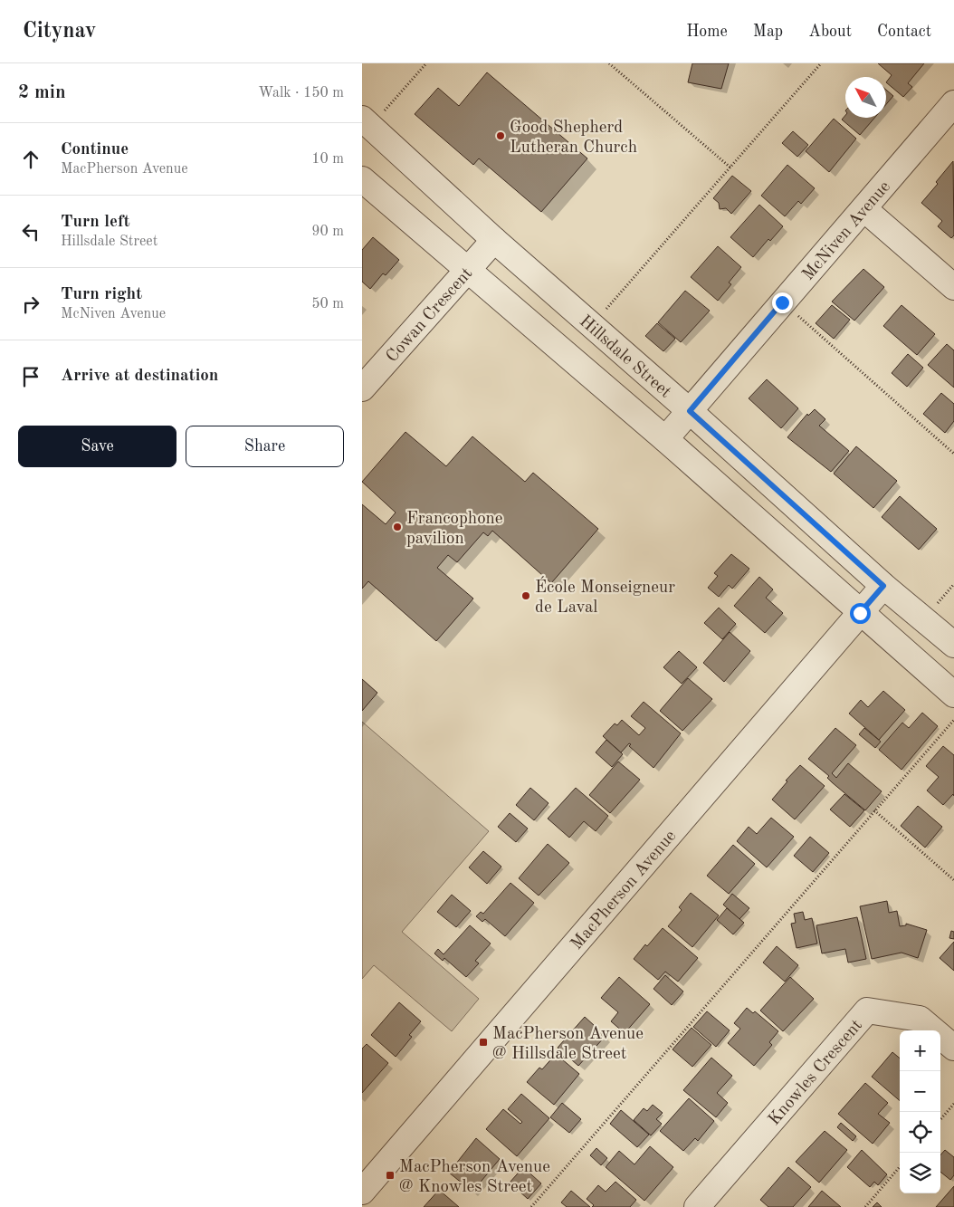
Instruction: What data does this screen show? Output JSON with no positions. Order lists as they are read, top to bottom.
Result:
{
  "streets": {
    "street": [
      "McNiven Avenue",
      "Cowan Crescent",
      "Hillsdale Street",
      "MacPherson Avenue",
      "Knowles Crescent"
    ]
  },
  "crossings": [
    ["McNiven Avenue", "Hillsdale Street"],
    ["Cowan Crescent", "Hillsdale Street"],
    ["Hillsdale Street", "MacPherson Avenue"]
  ],
  "places": {
    "other": ["Good Shepherd Lutheran Church", "Francophone pavilion", "École Monseigneur de Laval"],
    "transit": ["MacPherson Avenue @ Hillsdale Street", "MacPherson Avenue @ Knowles Street"]
  },
  "north": "top left",
  "page": {
    "header": "Citynav",
    "nav": [
      "Home",
      "Map",
      "About",
      "Contact"
    ],
    "heading": ["2 min", "Walk · 150 m"],
    "list": [
      ["Continue", "MacPherson Avenue", "10 m"],
      ["Turn left", "Hillsdale Street", "90 m"],
      ["Turn right", "McNiven Avenue", "50 m"],
      "Arrive at destination"
    ],
    "buttons": ["Save", "Share"],
    "map_buttons": ["+", "−"]
  }
}
